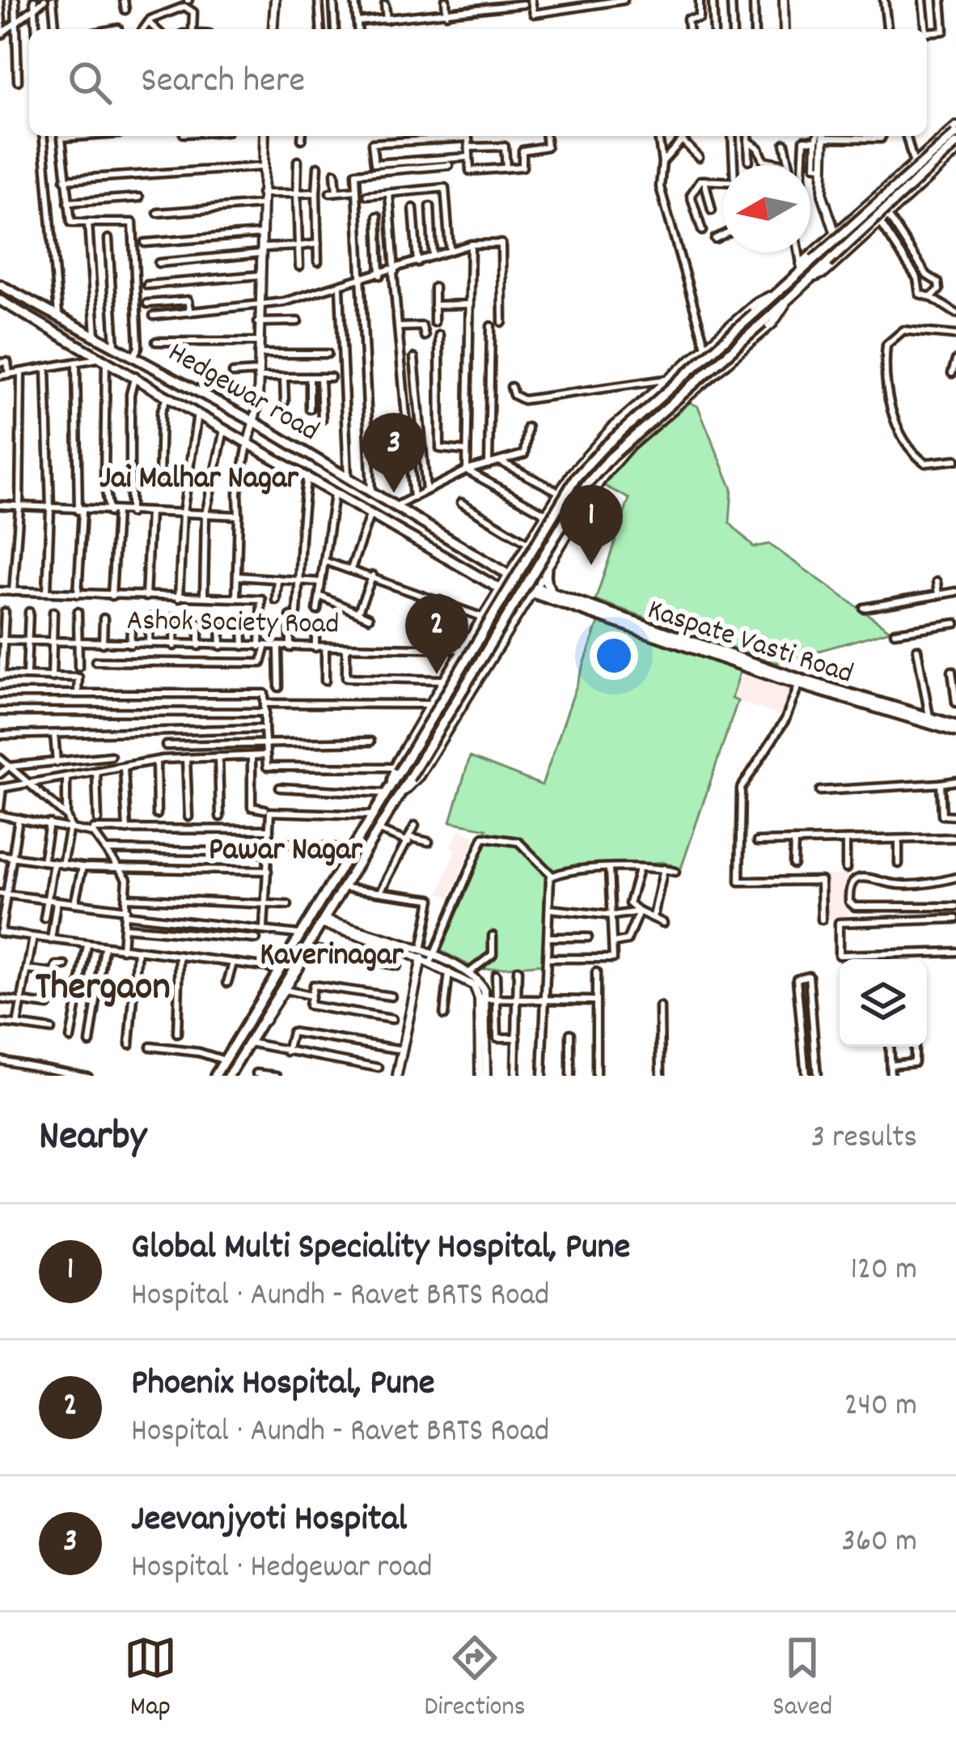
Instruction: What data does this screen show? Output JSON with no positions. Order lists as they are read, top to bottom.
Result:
{
  "streets": {
    "main road": ["Hedgewar road", "Kaspate Vasti Road"],
    "street": ["Ashok Society Road"]
  },
  "crossings": [
    ["Hedgewar road", "Kaspate Vasti Road"]
  ],
  "districts": [
    "Jai Malhar Nagar",
    "Pawar Nagar",
    "Kaverinagar",
    "Thergaon"
  ],
  "north": "left",
  "page": {
    "search": "Search here",
    "pins": ["3", "1", "2"],
    "heading": ["Nearby", "3 results"],
    "list": [
      {
        "mark": "1",
        "name": "Global Multi Speciality Hospital, Pune",
        "note": "Hospital · Aundh - Ravet BRTS Road",
        "value": "120 m"
      },
      {
        "mark": "2",
        "name": "Phoenix Hospital, Pune",
        "note": "Hospital · Aundh - Ravet BRTS Road",
        "value": "240 m"
      },
      {
        "mark": "3",
        "name": "Jeevanjyoti Hospital",
        "note": "Hospital · Hedgewar road",
        "value": "360 m"
      }
    ],
    "nav": ["Map", "Directions", "Saved"]
  }
}
